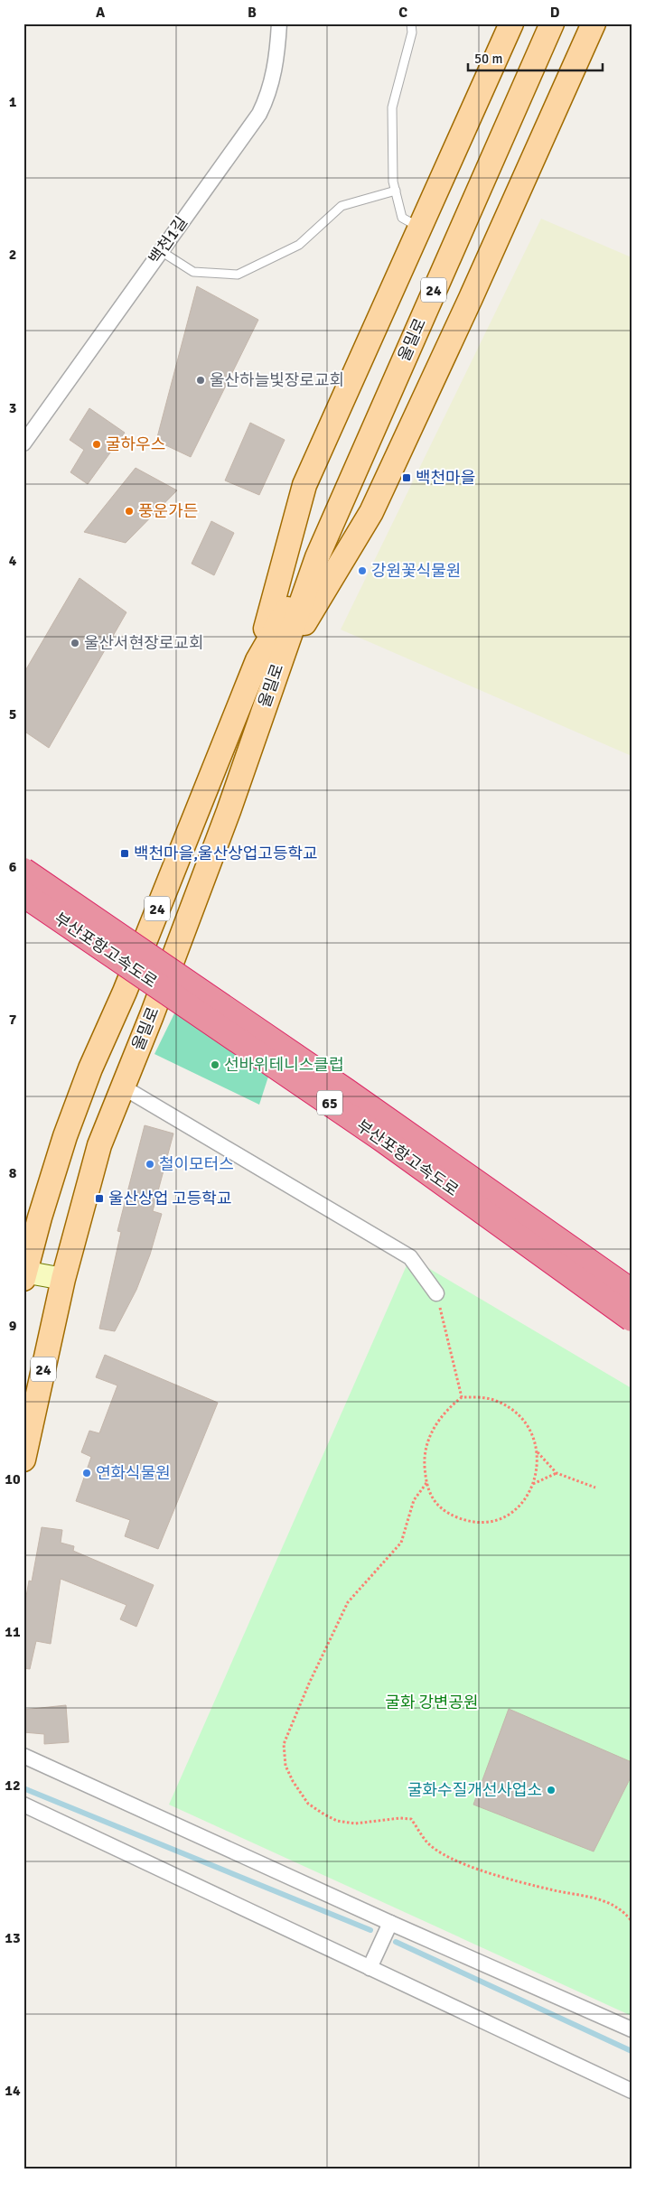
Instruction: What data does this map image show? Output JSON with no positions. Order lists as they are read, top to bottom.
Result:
{
  "streets": {
    "highway": ["부산포항고속도로", "65"],
    "main road": ["24", "울밀로"],
    "street": ["백천1길"]
  },
  "parks": ["굴화 강변공원"],
  "places": {
    "other": [
      "울산하늘빛장로교회",
      "굴하우스",
      "풍운가든",
      "강원꽃식물원",
      "울산서현장로교회",
      "선바위테니스클럽",
      "철이모터스",
      "연화식물원",
      "굴화수질개선사업소"
    ],
    "transit": ["백천마을", "백천마을,울산상업고등학교", "울산상업 고등학교"]
  },
  "scale_bar": "50 m",
  "grid": {
    "columns": [
      "A",
      "B",
      "C",
      "D"
    ],
    "rows": [
      "1",
      "2",
      "3",
      "4",
      "5",
      "6",
      "7",
      "8",
      "9",
      "10",
      "11",
      "12",
      "13",
      "14"
    ]
  }
}
